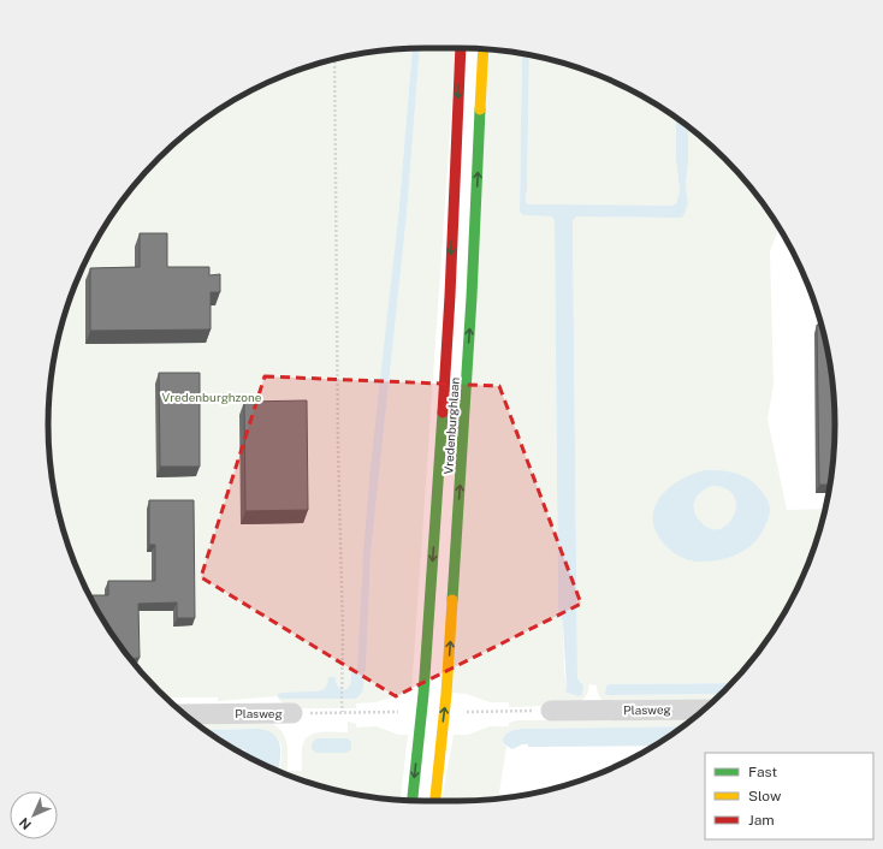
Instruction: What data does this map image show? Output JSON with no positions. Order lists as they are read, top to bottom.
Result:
{
  "streets": {
    "street": ["Vredenburghlaan", "Plasweg"]
  },
  "parks": ["Vredenburghzone"],
  "legend": ["Fast", "Slow", "Jam"],
  "north": "bottom left"
}
